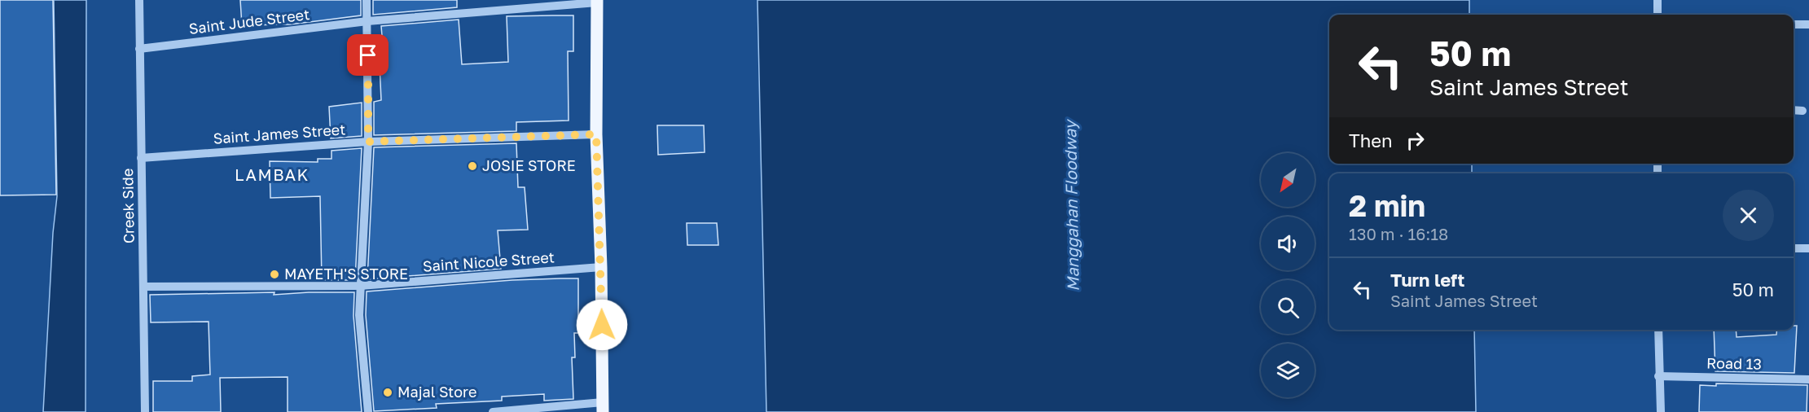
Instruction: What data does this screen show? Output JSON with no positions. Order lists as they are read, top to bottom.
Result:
{
  "streets": {
    "street": [
      "Saint Jude Street",
      "Saint James Street",
      "Creek Side",
      "Saint Nicole Street",
      "Road 13"
    ]
  },
  "crossings": [
    ["Saint Jude Street", "Creek Side"],
    ["Saint James Street", "Creek Side"],
    ["Creek Side", "Saint Nicole Street"]
  ],
  "districts": ["LAMBAK"],
  "water": ["Manggahan Floodway"],
  "places": ["JOSIE STORE", "MAYETH'S STORE", "Majal Store"],
  "north": "bottom left",
  "page": {
    "turn": ["50 m", "Saint James Street"],
    "then": "Then",
    "heading": ["2 min", "130 m · 16:18"],
    "list": [
      {
        "name": "Turn left",
        "note": "Saint James Street",
        "value": "50 m"
      }
    ]
  }
}
